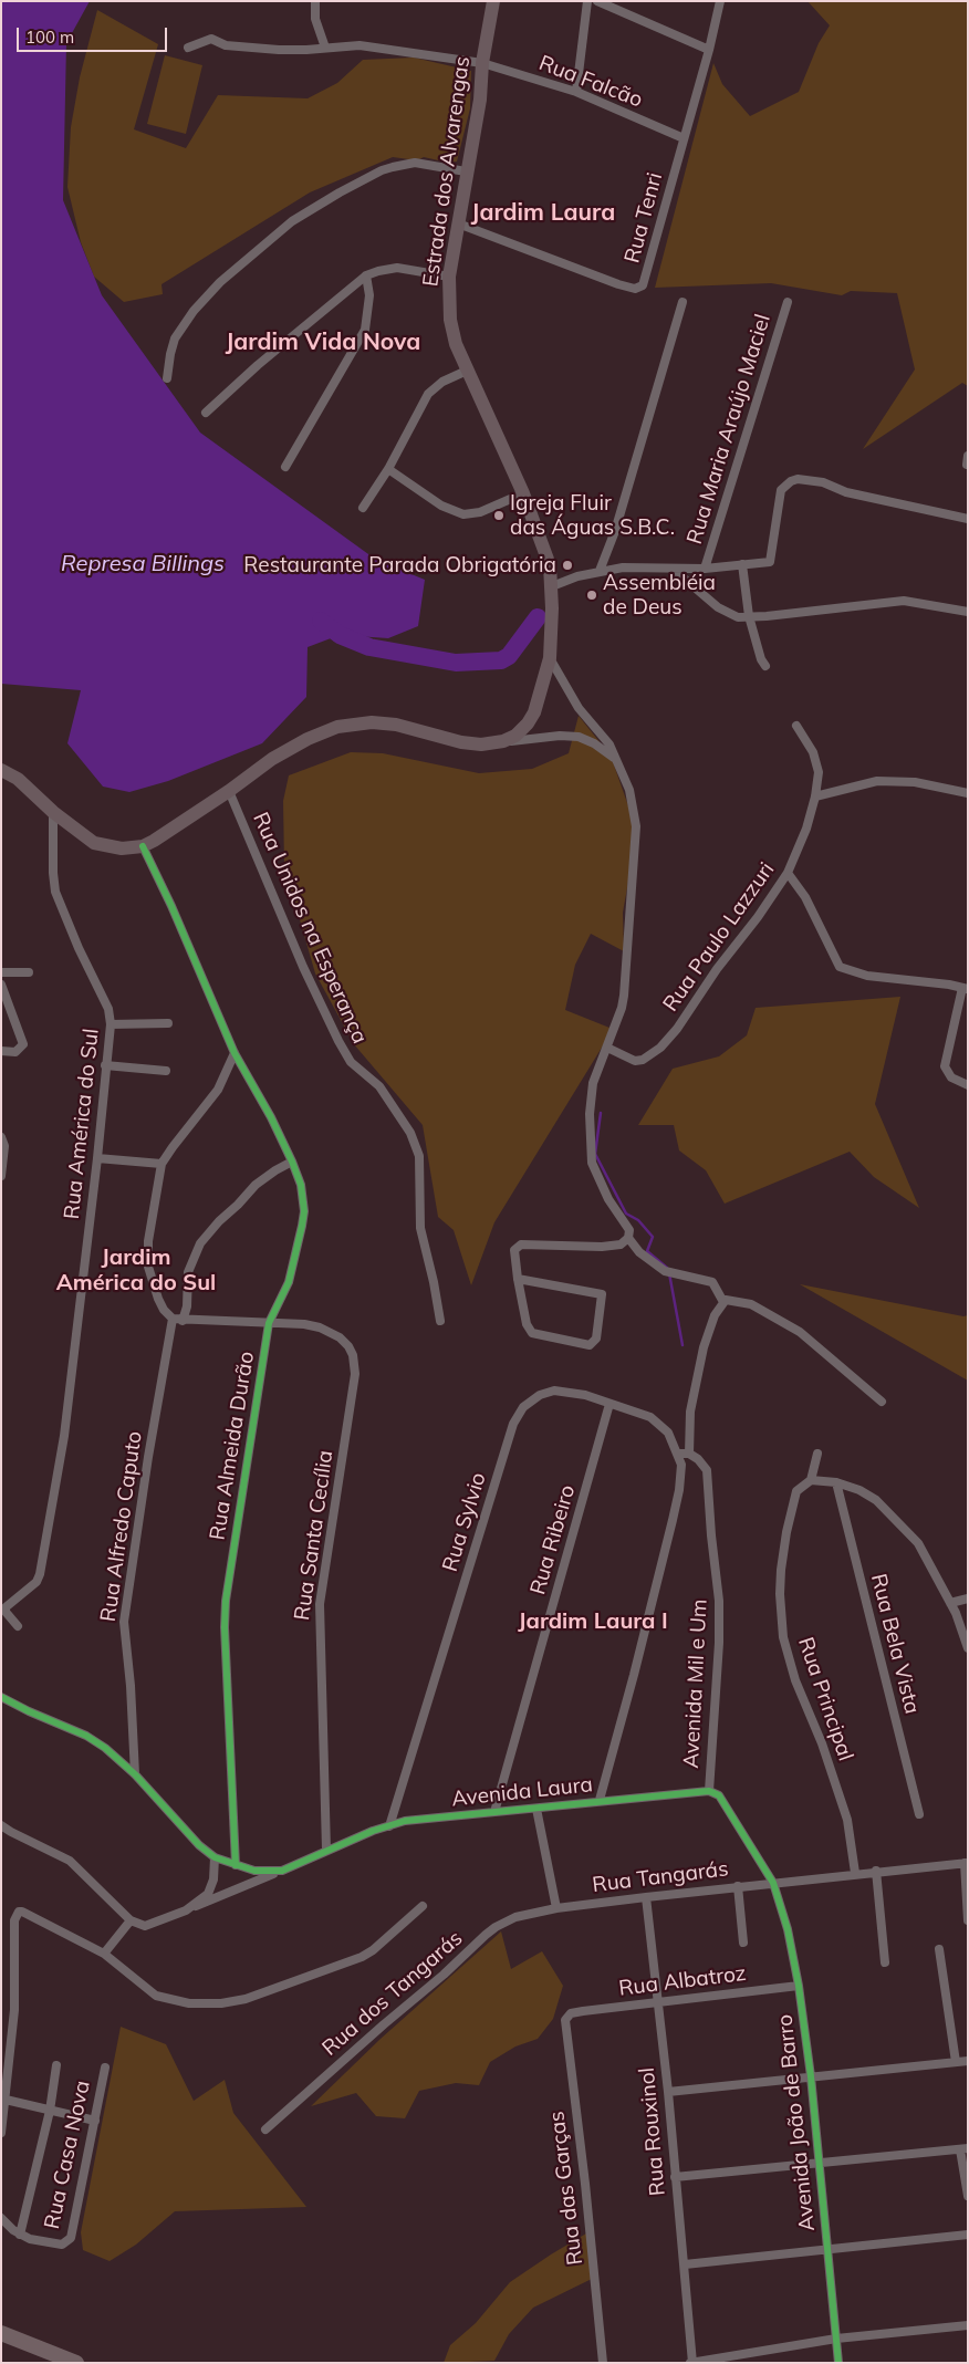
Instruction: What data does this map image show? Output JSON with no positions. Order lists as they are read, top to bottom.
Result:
{
  "streets": {
    "main road": ["Estrada dos Alvarengas"],
    "street": [
      "Rua Falcão",
      "Rua Tenri",
      "Rua Maria Araújo Maciel",
      "Rua Unidos na Esperança",
      "Rua Paulo Lazzuri",
      "Rua América do Sul",
      "Rua Almeida Durão",
      "Rua Sylvio",
      "Rua Alfredo Caputo",
      "Rua Santa Cecília",
      "Rua Ribeiro",
      "Rua Bela Vista",
      "Avenida Mil e Um",
      "Rua Principal",
      "Avenida Laura",
      "Rua Tangarás",
      "Rua Albatroz",
      "Rua dos Tangarás",
      "Avenida João de Barro",
      "Rua Rouxinol",
      "Rua Casa Nova",
      "Rua das Garças"
    ]
  },
  "crossings": [
    ["Rua Falcão", "Estrada dos Alvarengas"],
    ["Rua Falcão", "Rua Tenri"],
    ["Estrada dos Alvarengas", "Rua Tenri"],
    ["Estrada dos Alvarengas", "Rua Unidos na Esperança"],
    ["Estrada dos Alvarengas", "Rua Almeida Durão"],
    ["Rua Almeida Durão", "Rua Santa Cecília"],
    ["Rua Almeida Durão", "Avenida Laura"],
    ["Rua Sylvio", "Rua Ribeiro"],
    ["Rua Sylvio", "Avenida Laura"],
    ["Rua Alfredo Caputo", "Rua Santa Cecília"],
    ["Rua Santa Cecília", "Avenida Laura"],
    ["Rua Ribeiro", "Avenida Laura"],
    ["Avenida Mil e Um", "Avenida Laura"],
    ["Rua Principal", "Rua Tangarás"],
    ["Rua Tangarás", "Rua dos Tangarás"],
    ["Rua Tangarás", "Avenida João de Barro"],
    ["Rua Tangarás", "Rua Rouxinol"],
    ["Rua Albatroz", "Avenida João de Barro"],
    ["Rua Albatroz", "Rua Rouxinol"],
    ["Rua Albatroz", "Rua das Garças"]
  ],
  "districts": [
    "Jardim Laura",
    "Jardim Vida Nova",
    "Jardim América do Sul",
    "Jardim Laura I"
  ],
  "water": ["Represa Billings"],
  "places": ["Igreja Fluir das Águas S.B.C.", "Restaurante Parada Obrigatória", "Assembléia de Deus"],
  "scale_bar": "100 m"
}
